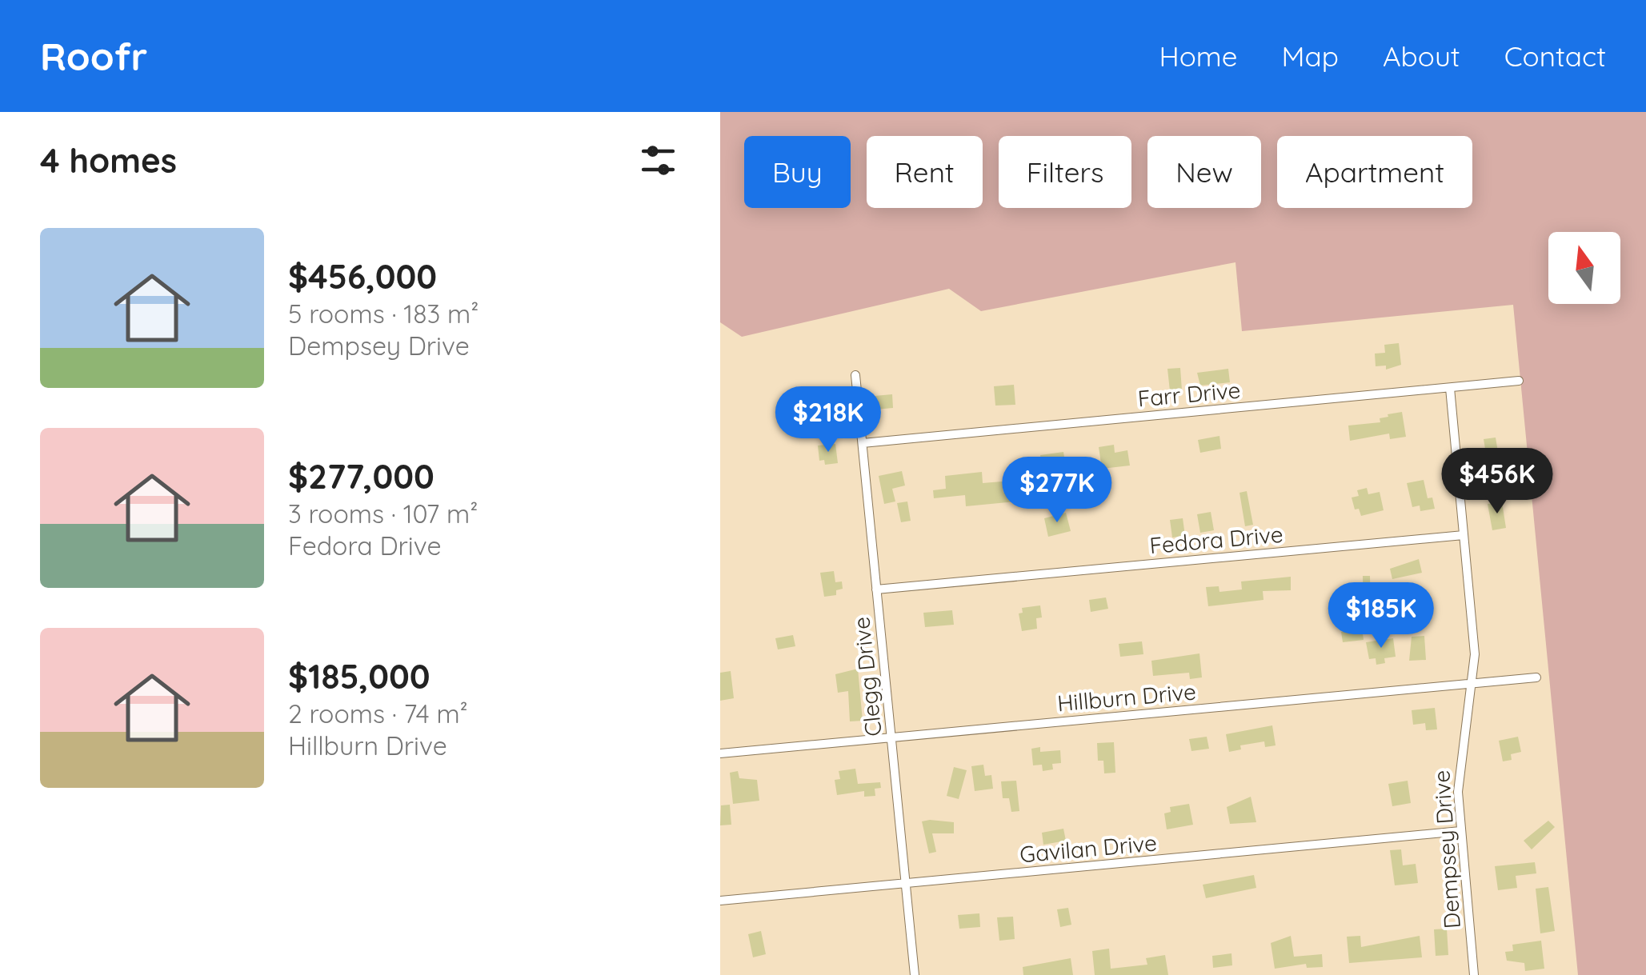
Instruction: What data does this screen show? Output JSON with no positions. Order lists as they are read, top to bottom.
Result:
{
  "streets": {
    "street": [
      "Farr Drive",
      "Fedora Drive",
      "Clegg Drive",
      "Hillburn Drive",
      "Gavilan Drive",
      "Dempsey Drive"
    ]
  },
  "crossings": [
    ["Farr Drive", "Clegg Drive"],
    ["Farr Drive", "Dempsey Drive"],
    ["Fedora Drive", "Clegg Drive"],
    ["Fedora Drive", "Dempsey Drive"],
    ["Clegg Drive", "Hillburn Drive"],
    ["Clegg Drive", "Gavilan Drive"],
    ["Hillburn Drive", "Dempsey Drive"],
    ["Gavilan Drive", "Dempsey Drive"]
  ],
  "north": "top",
  "page": {
    "header": "Roofr",
    "nav": [
      "Home",
      "Map",
      "About",
      "Contact"
    ],
    "heading": "4 homes",
    "chip": [
      "Buy",
      "Rent",
      "Filters",
      "New",
      "Apartment"
    ],
    "list": [
      {
        "name": "$456,000",
        "note": "5 rooms · 183 m² · Dempsey Drive"
      },
      {
        "name": "$277,000",
        "note": "3 rooms · 107 m² · Fedora Drive"
      },
      {
        "name": "$185,000",
        "note": "2 rooms · 74 m² · Hillburn Drive"
      }
    ],
    "price": [
      "$218K",
      "$456K",
      "$277K",
      "$185K"
    ]
  }
}
